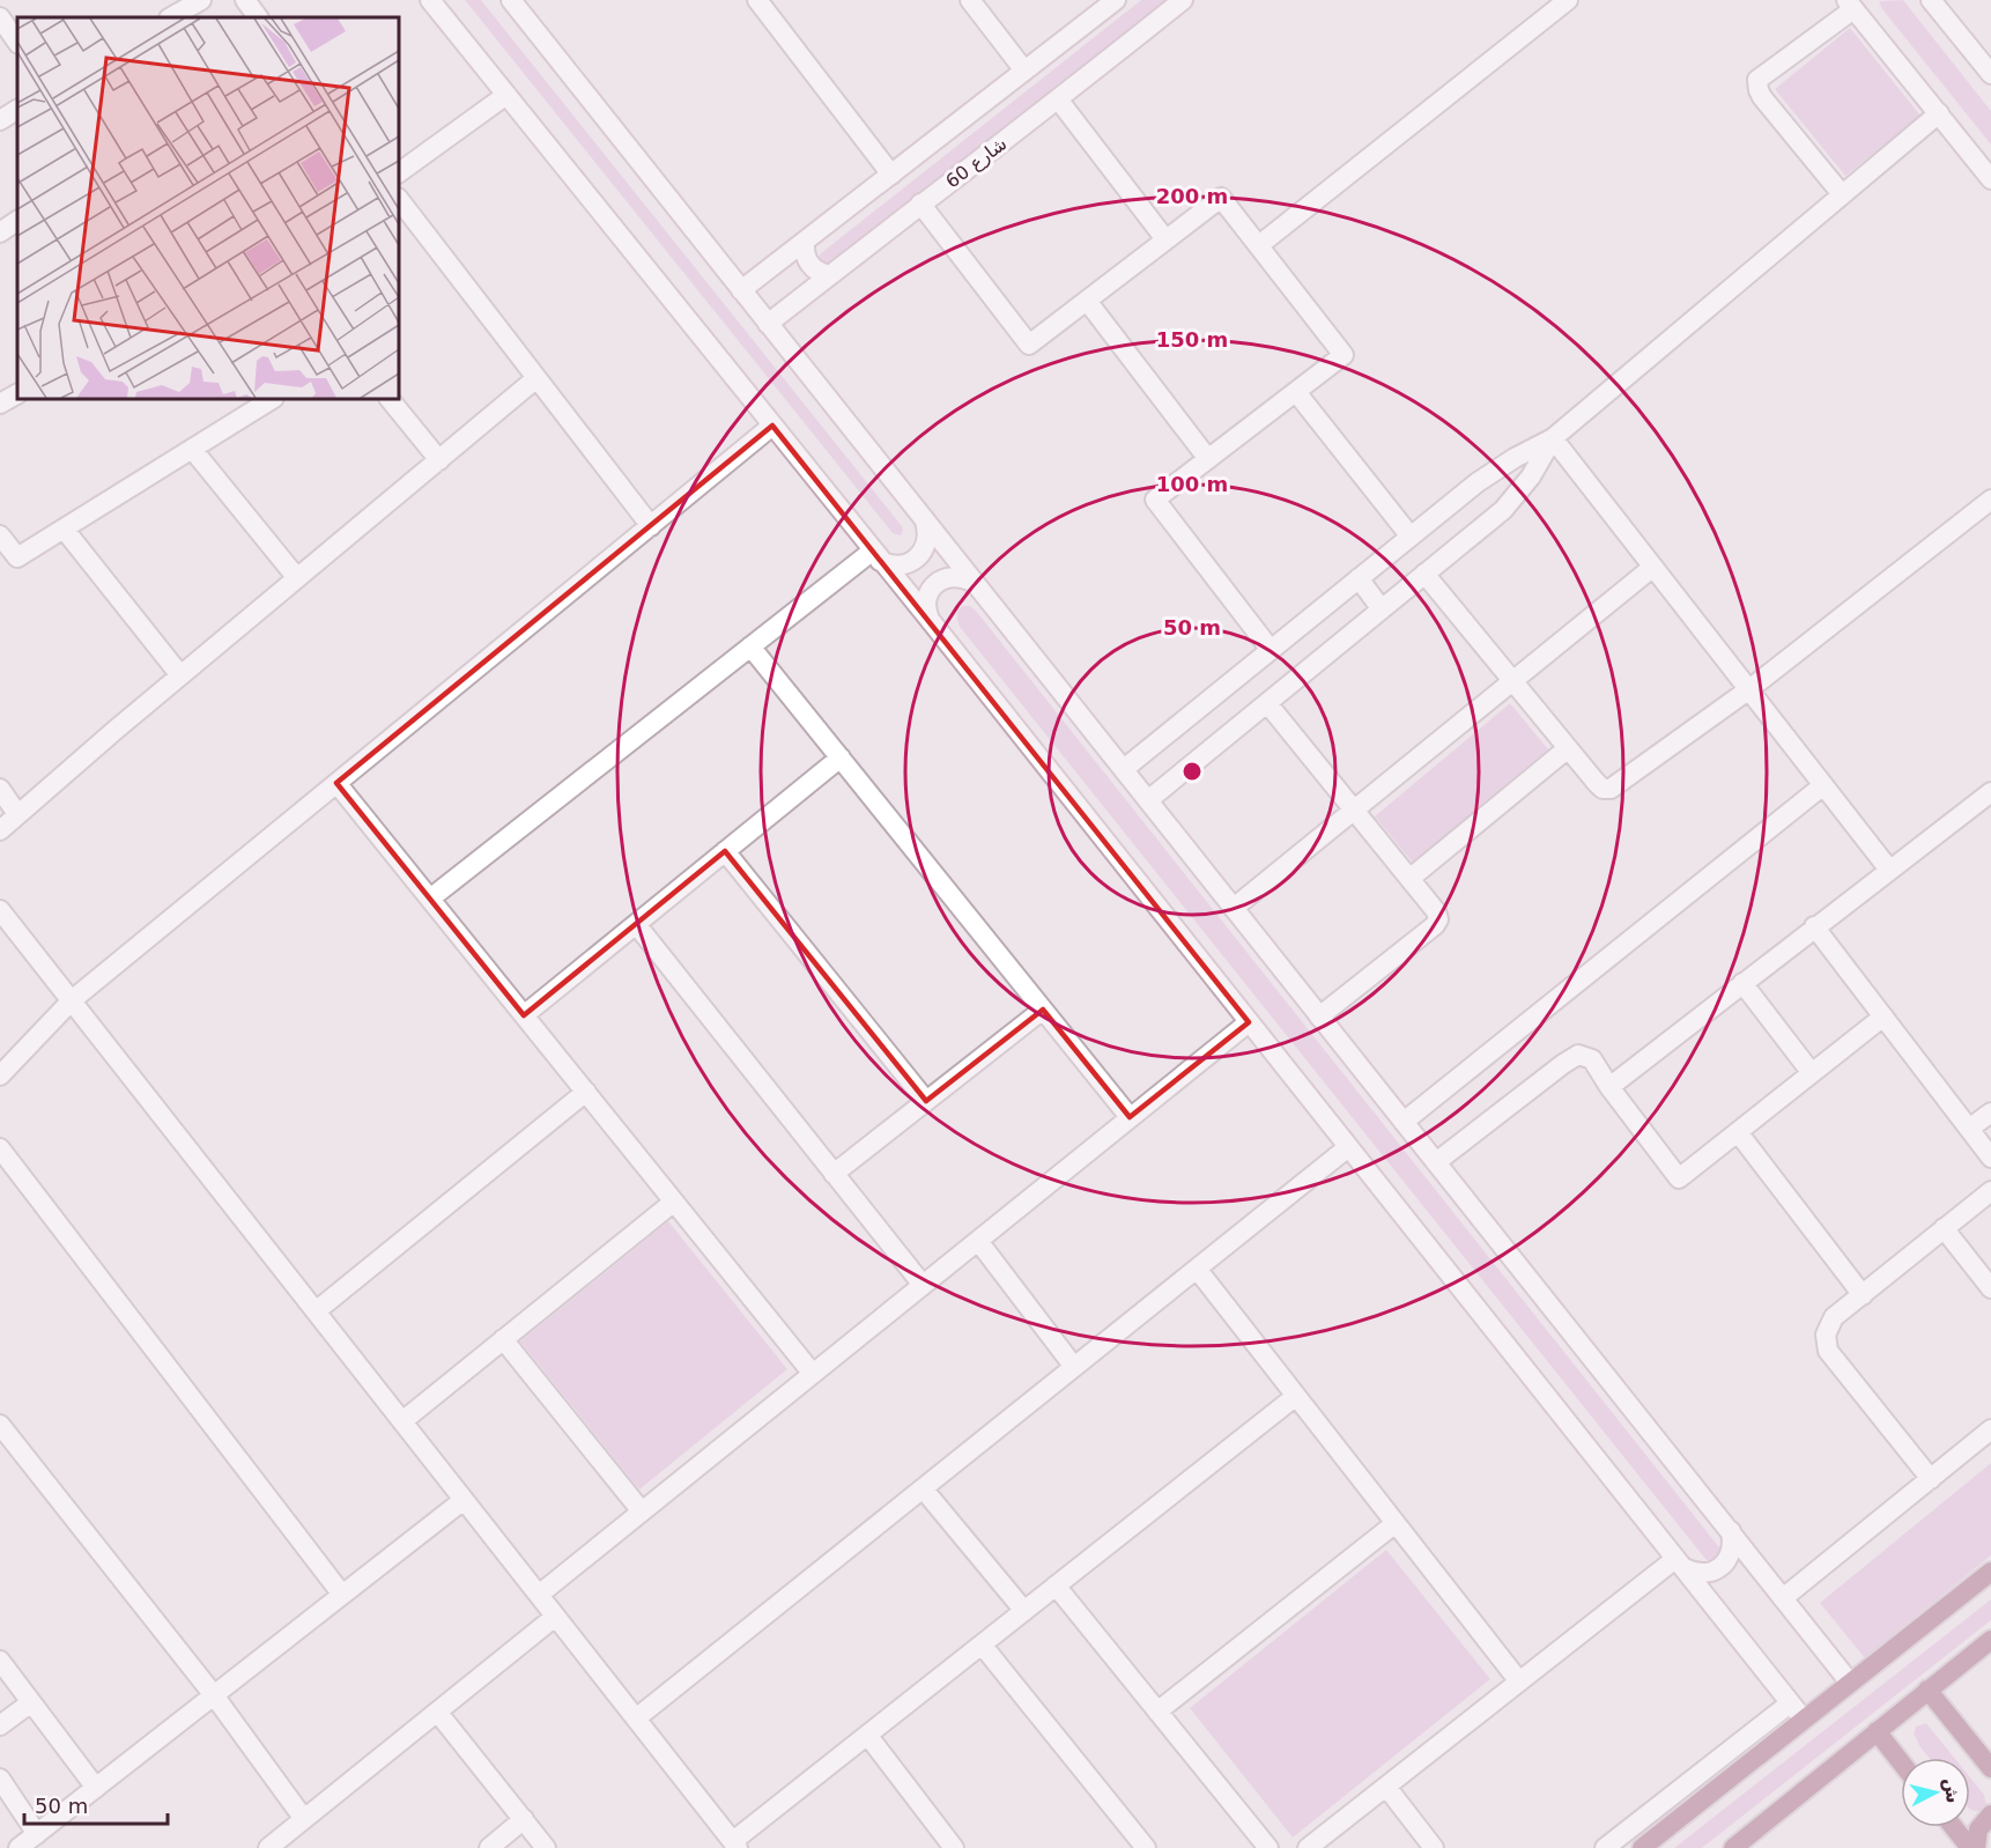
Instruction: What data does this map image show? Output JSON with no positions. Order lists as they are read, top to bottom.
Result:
{
  "streets": {
    "street": ["شارع 60"]
  },
  "scale_bar": "50 m",
  "north": "right",
  "rings": [
    "200 m",
    "150 m",
    "100 m",
    "50 m"
  ]
}
